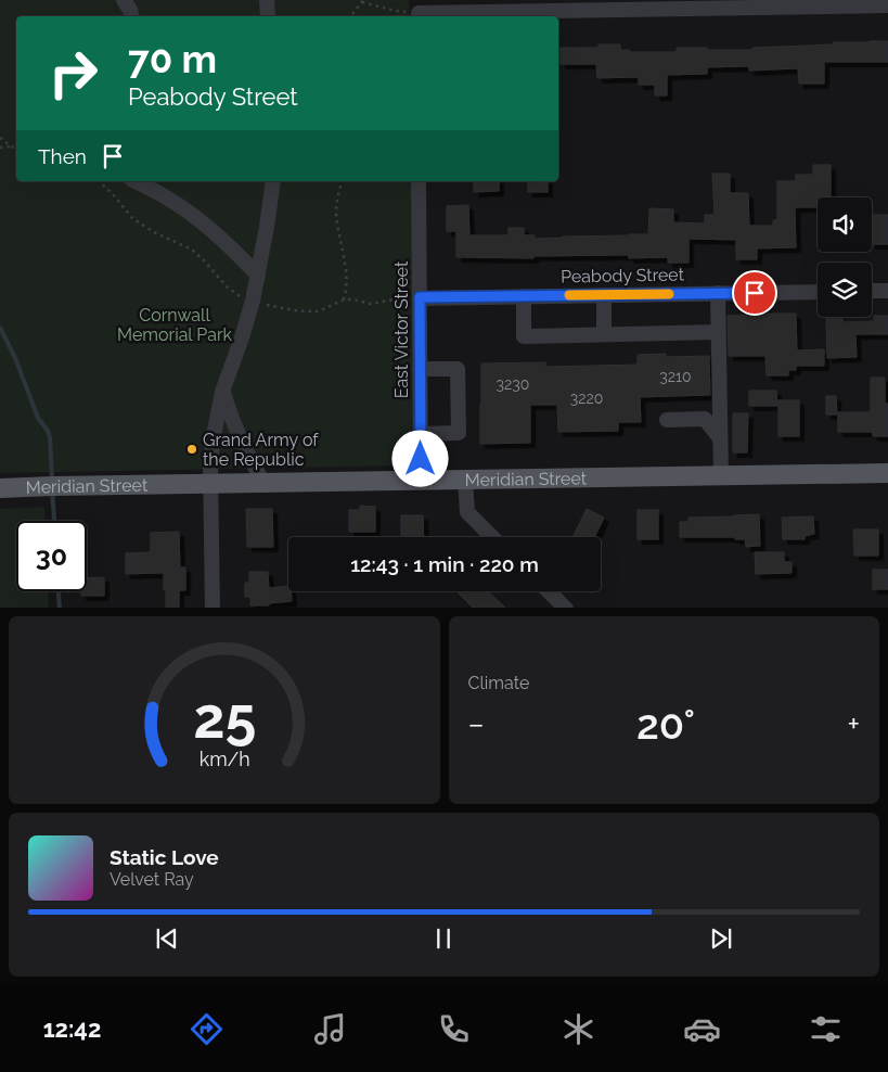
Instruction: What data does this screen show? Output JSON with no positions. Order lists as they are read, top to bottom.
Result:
{
  "streets": {
    "main road": ["Meridian Street"],
    "street": ["Peabody Street", "East Victor Street"]
  },
  "crossings": [
    ["Peabody Street", "East Victor Street"],
    ["East Victor Street", "Meridian Street"]
  ],
  "parks": ["Cornwall Memorial Park"],
  "places": ["Grand Army of the Republic"],
  "house_numbers": ["3210", "3230", "3220"],
  "page": {
    "turn": ["70 m", "Peabody Street"],
    "then": "Then",
    "limit": "30",
    "trip": "12:43 · 1 min · 220 m",
    "tile": "Climate",
    "heat": ["−", "20°", "+"],
    "song": ["Static Love", "Velvet Ray"],
    "tabs": "12:42",
    "gauge": ["25", "km/h"]
  }
}
